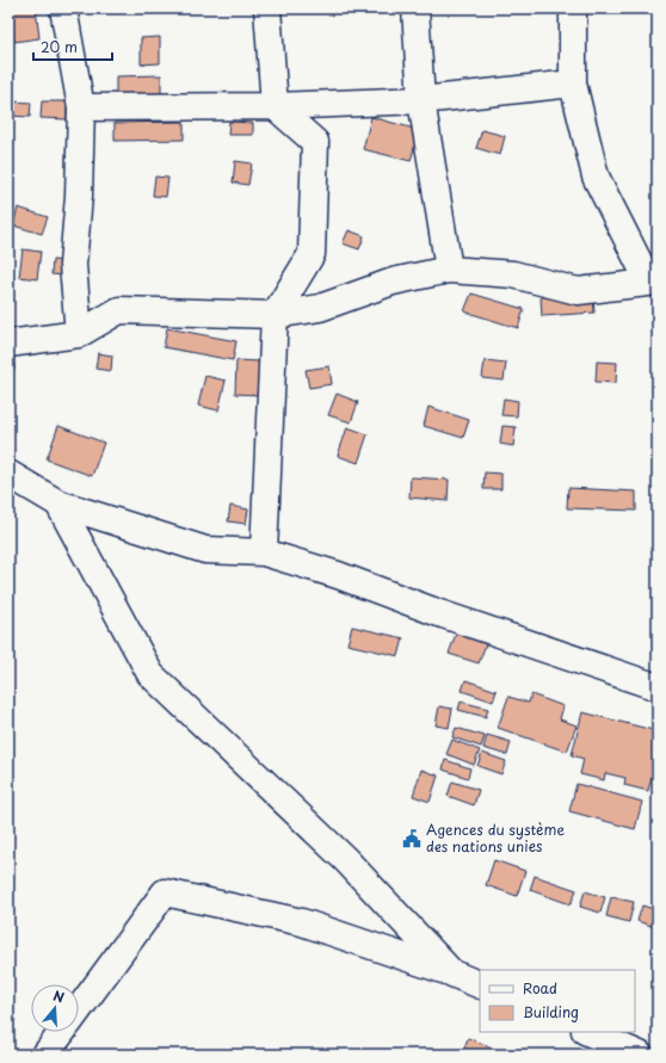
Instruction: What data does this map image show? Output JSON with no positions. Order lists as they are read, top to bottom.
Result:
{
  "places": {
    "public building": ["Agences du système des nations unies"]
  },
  "legend": ["Road", "Building"],
  "scale_bar": "20 m",
  "north": "top"
}
